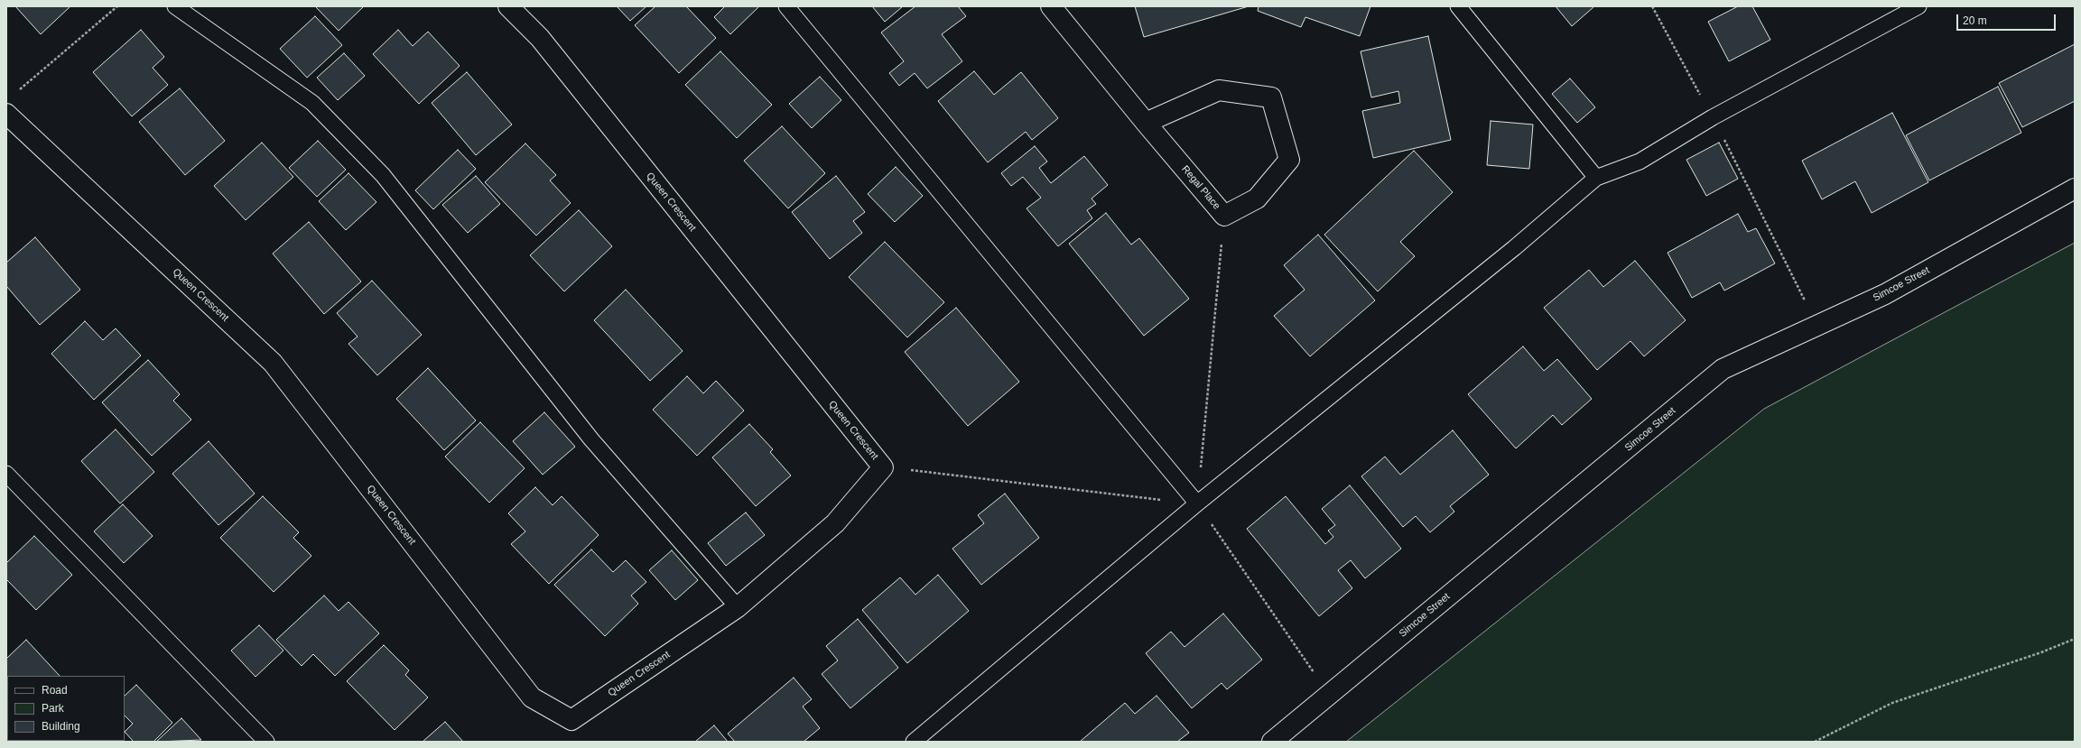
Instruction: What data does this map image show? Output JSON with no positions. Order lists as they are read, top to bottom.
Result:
{
  "streets": {
    "street": ["Regal Place", "Queen Crescent", "Simcoe Street"]
  },
  "legend": ["Road", "Park", "Building"],
  "scale_bar": "20 m"
}
